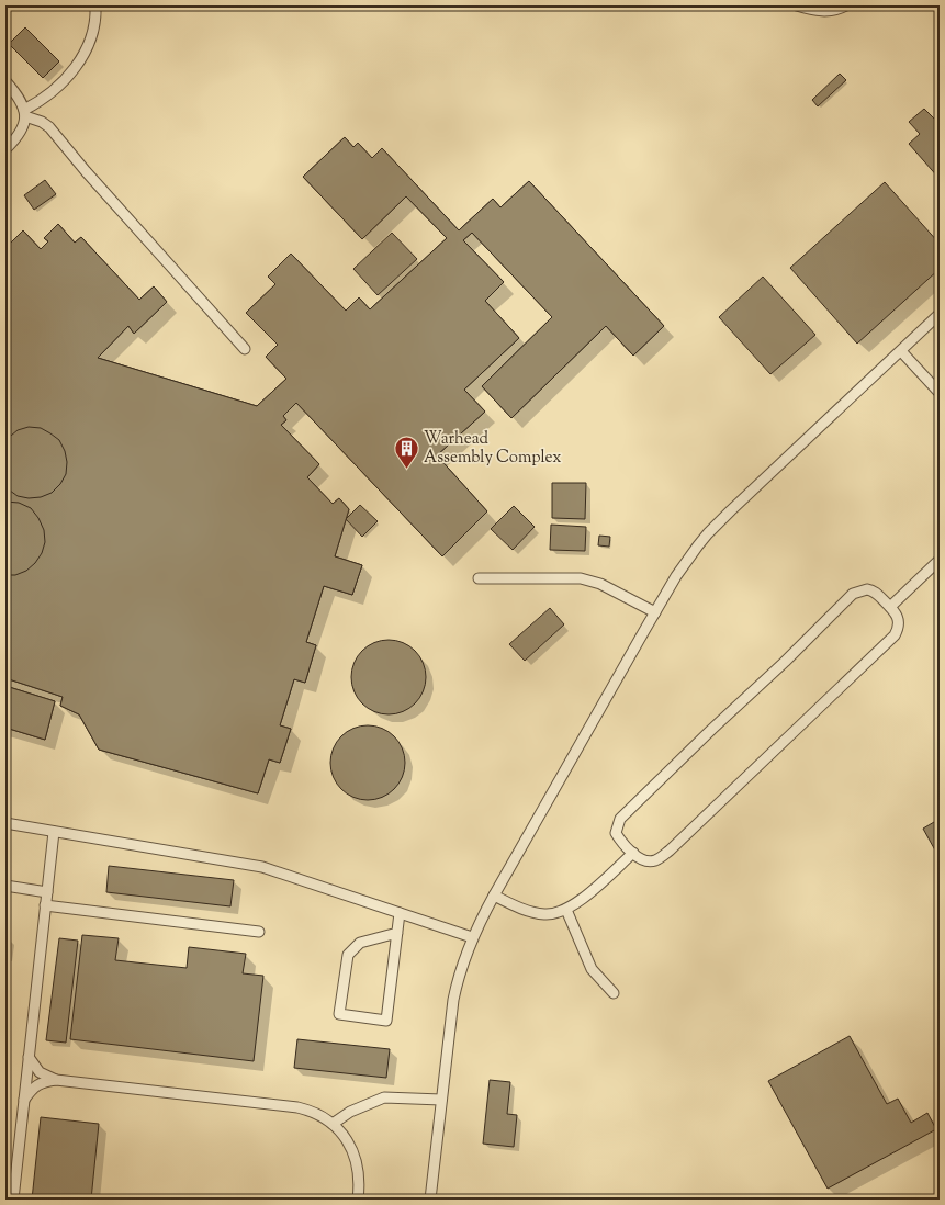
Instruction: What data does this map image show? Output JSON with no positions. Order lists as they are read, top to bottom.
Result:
{
  "places": {
    "building": ["Warhead Assembly Complex"]
  }
}
